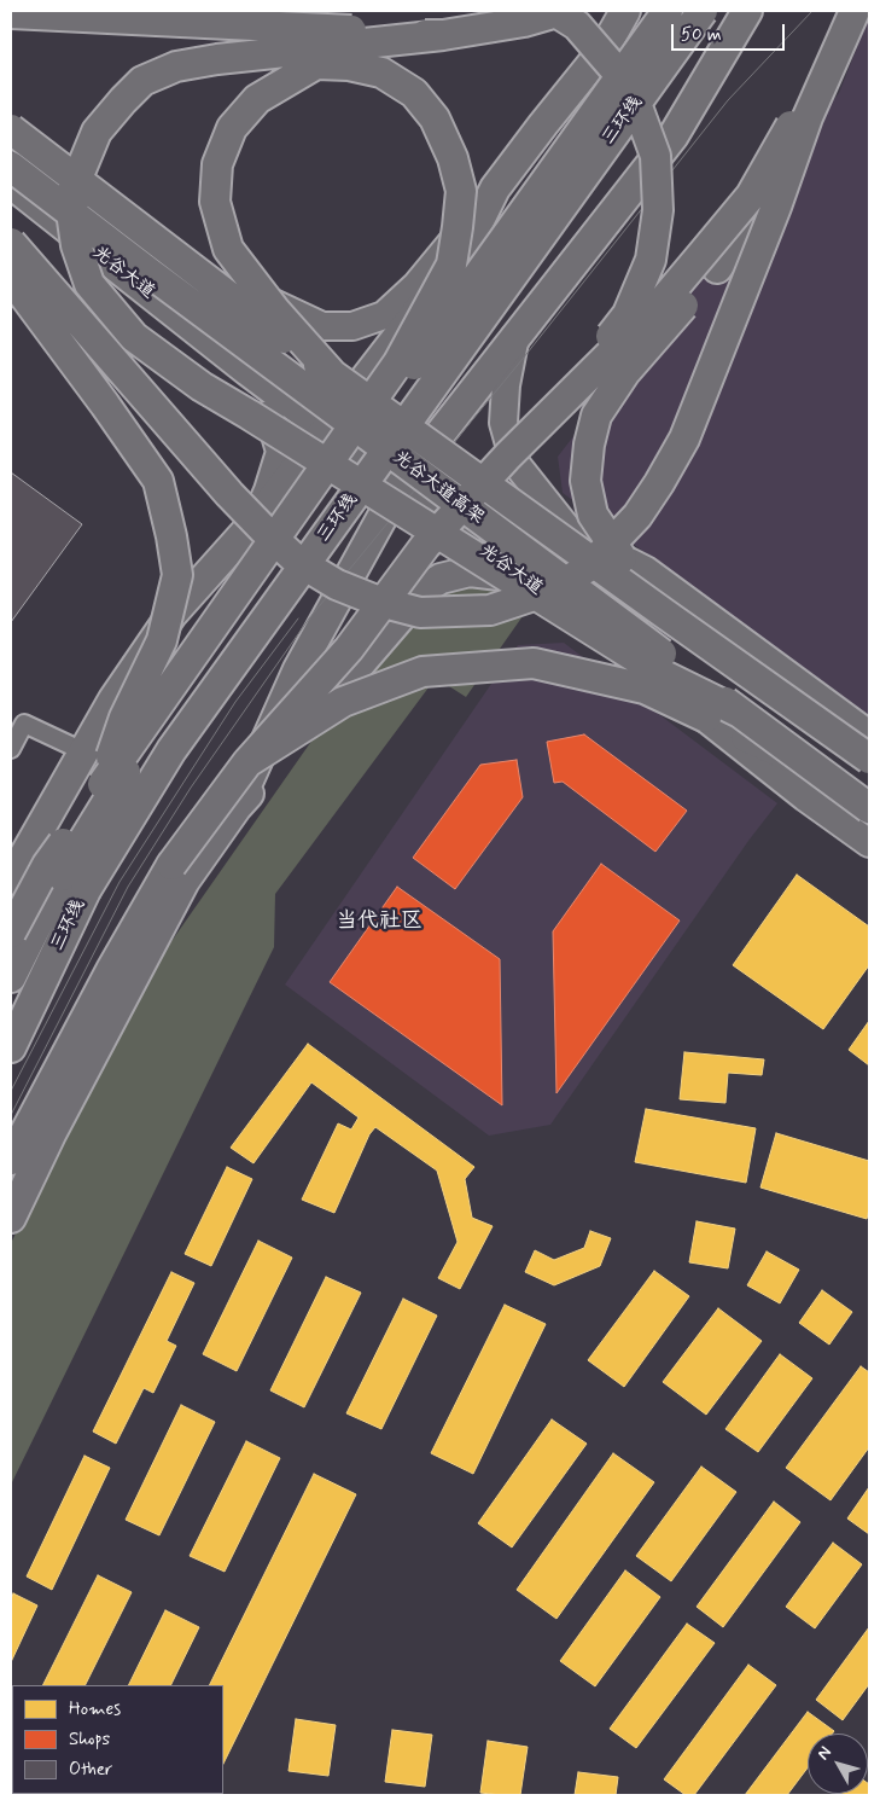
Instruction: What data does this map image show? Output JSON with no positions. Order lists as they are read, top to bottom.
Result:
{
  "streets": {
    "highway": ["三环线", "光谷大道高架"],
    "main road": ["光谷大道"]
  },
  "districts": ["当代社区"],
  "legend": ["Homes", "Shops", "Other"],
  "scale_bar": "50 m",
  "north": "top left"
}
